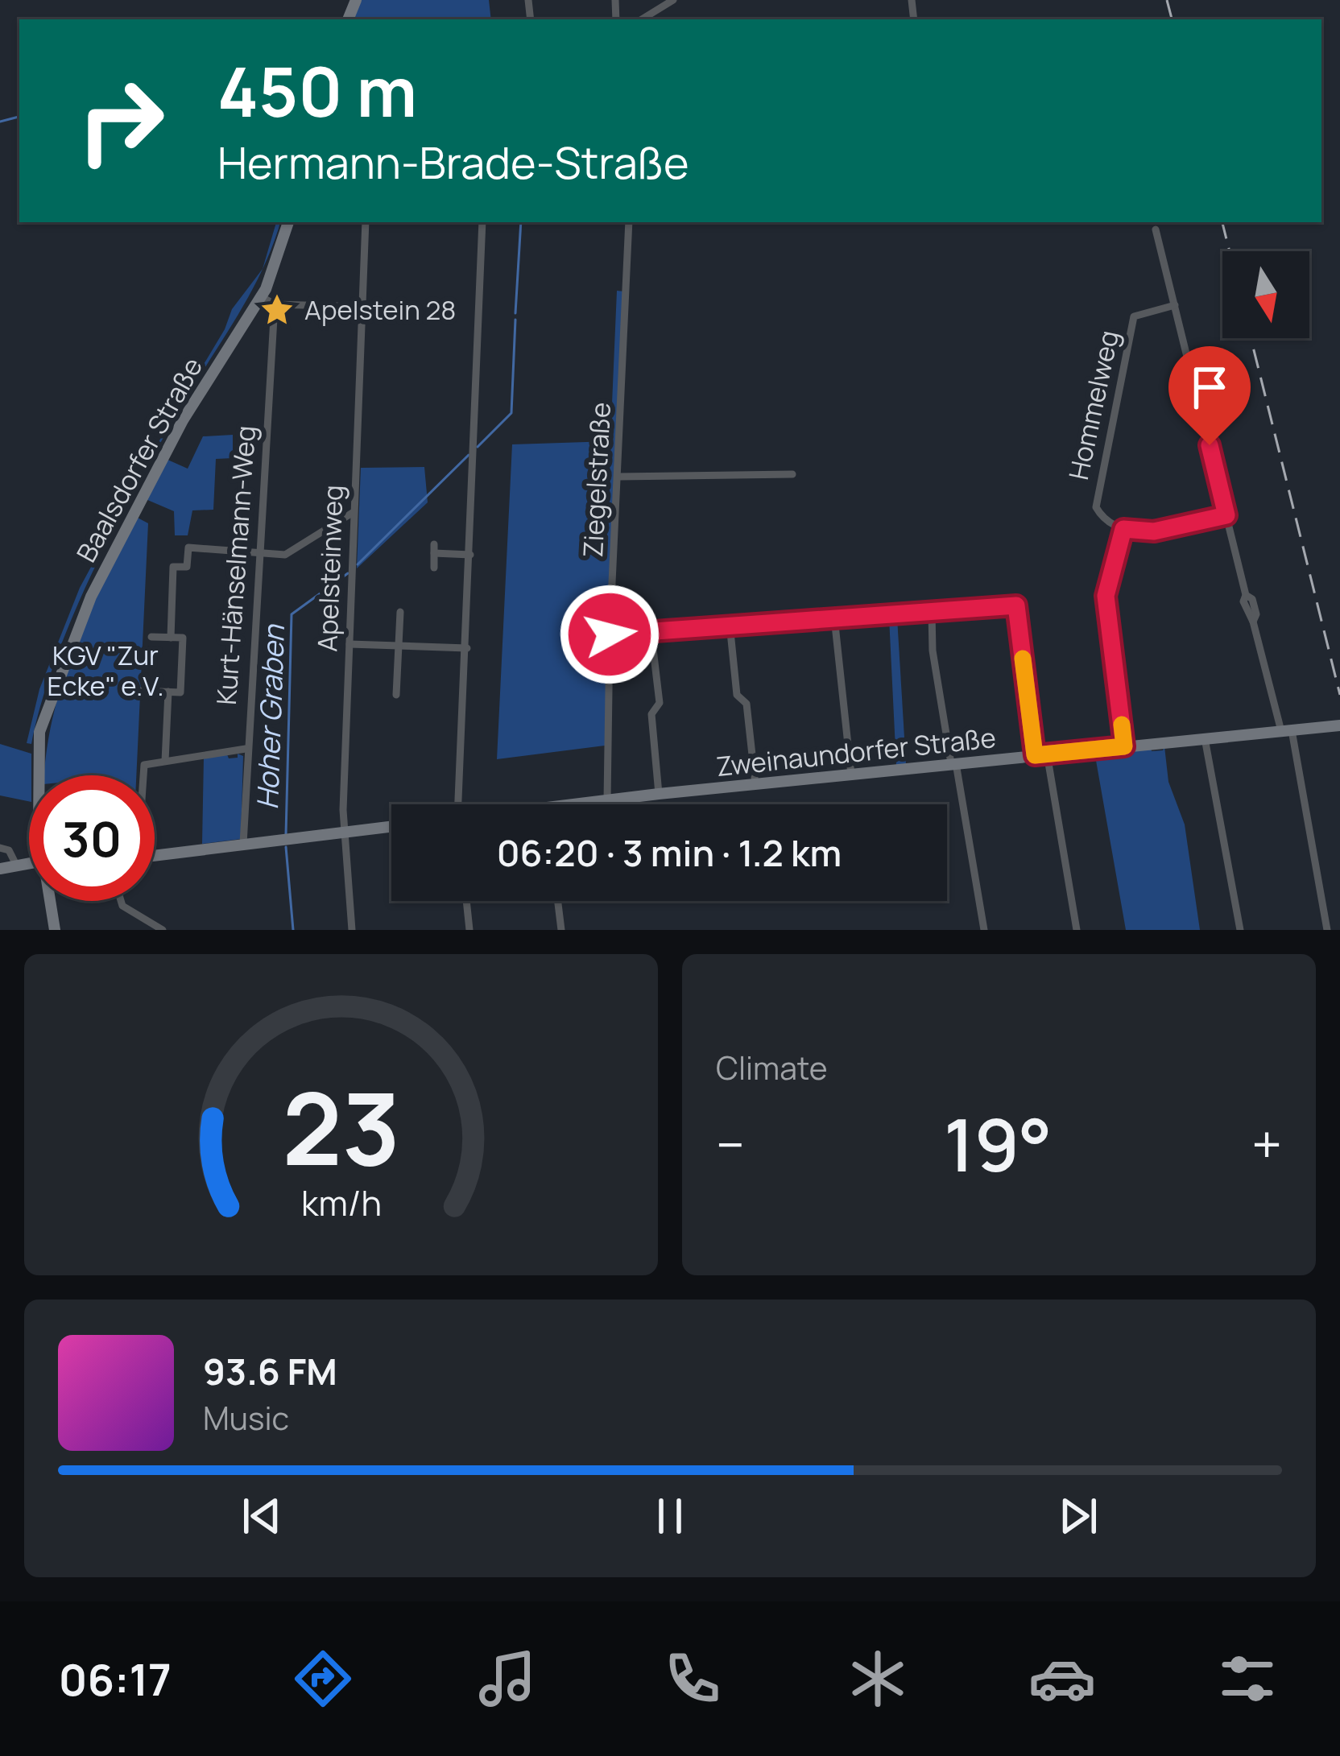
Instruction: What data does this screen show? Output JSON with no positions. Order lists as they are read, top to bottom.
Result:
{
  "streets": {
    "street": [
      "Hommelweg",
      "Baalsdorfer Straße",
      "Ziegelstraße",
      "Kurt-Hänselmann-Weg",
      "Apelsteinweg",
      "Zweinaundorfer Straße"
    ]
  },
  "crossings": [
    ["Ziegelstraße", "Zweinaundorfer Straße"]
  ],
  "water": ["Hoher Graben"],
  "parks": ["KGV \"Zur Ecke\" e.V."],
  "places": {
    "place": ["Apelstein 28"]
  },
  "north": "bottom",
  "page": {
    "turn": ["450 m", "Hermann-Brade-Straße"],
    "limit": "30",
    "trip": "06:20 · 3 min · 1.2 km",
    "tile": "Climate",
    "heat": ["−", "19°", "+"],
    "song": ["93.6 FM", "Music"],
    "tabs": "06:17",
    "gauge": ["23", "km/h"]
  }
}
